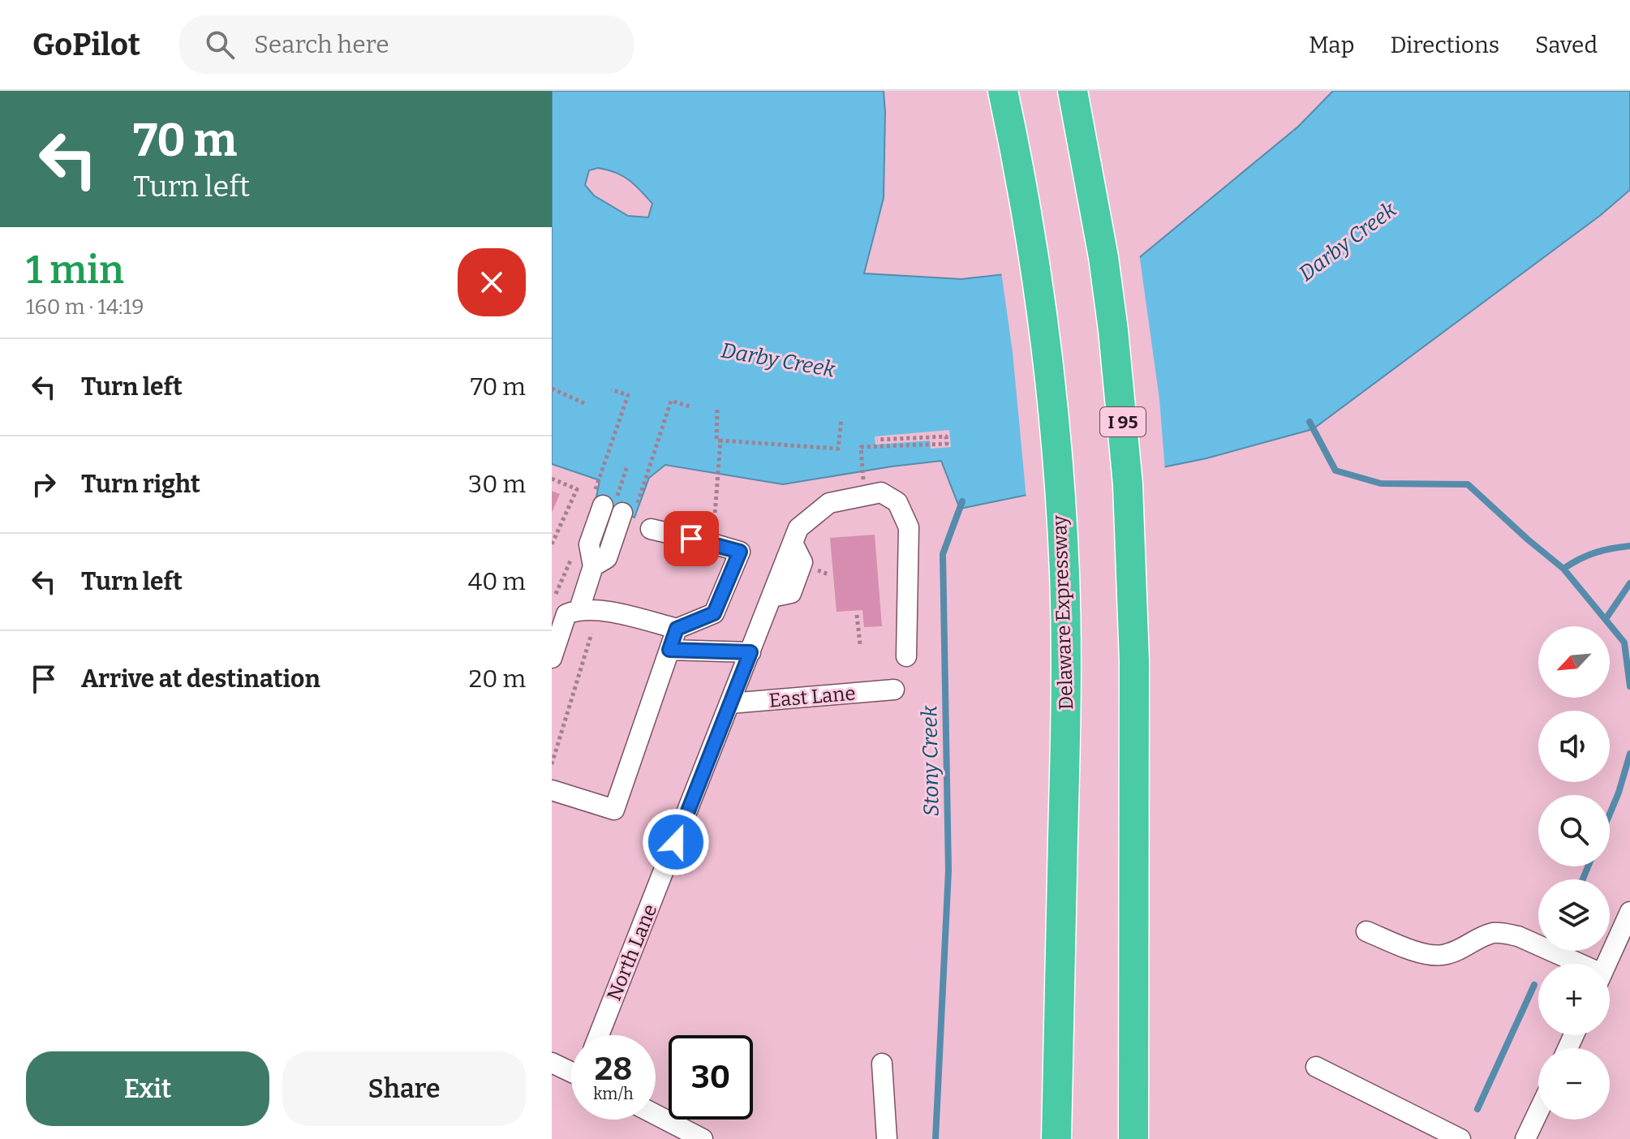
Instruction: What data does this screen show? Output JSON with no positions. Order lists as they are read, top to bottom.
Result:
{
  "streets": {
    "highway": ["I 95", "Delaware Expressway"],
    "street": ["East Lane", "North Lane"]
  },
  "crossings": [
    ["East Lane", "North Lane"]
  ],
  "water": ["Darby Creek", "Stony Creek"],
  "north": "bottom left",
  "page": {
    "header": "GoPilot",
    "search": "Search here",
    "nav": ["Map", "Directions", "Saved"],
    "turn": ["70 m", "Turn left"],
    "heading": ["1 min", "160 m · 14:19"],
    "list": [
      {
        "name": "Turn left",
        "value": "70 m"
      },
      {
        "name": "Turn right",
        "value": "30 m"
      },
      {
        "name": "Turn left",
        "value": "40 m"
      },
      {
        "name": "Arrive at destination",
        "value": "20 m"
      }
    ],
    "map_buttons": ["+", "−"],
    "speed": "28 km/h",
    "limit": "30",
    "buttons": ["Exit", "Share"]
  }
}
